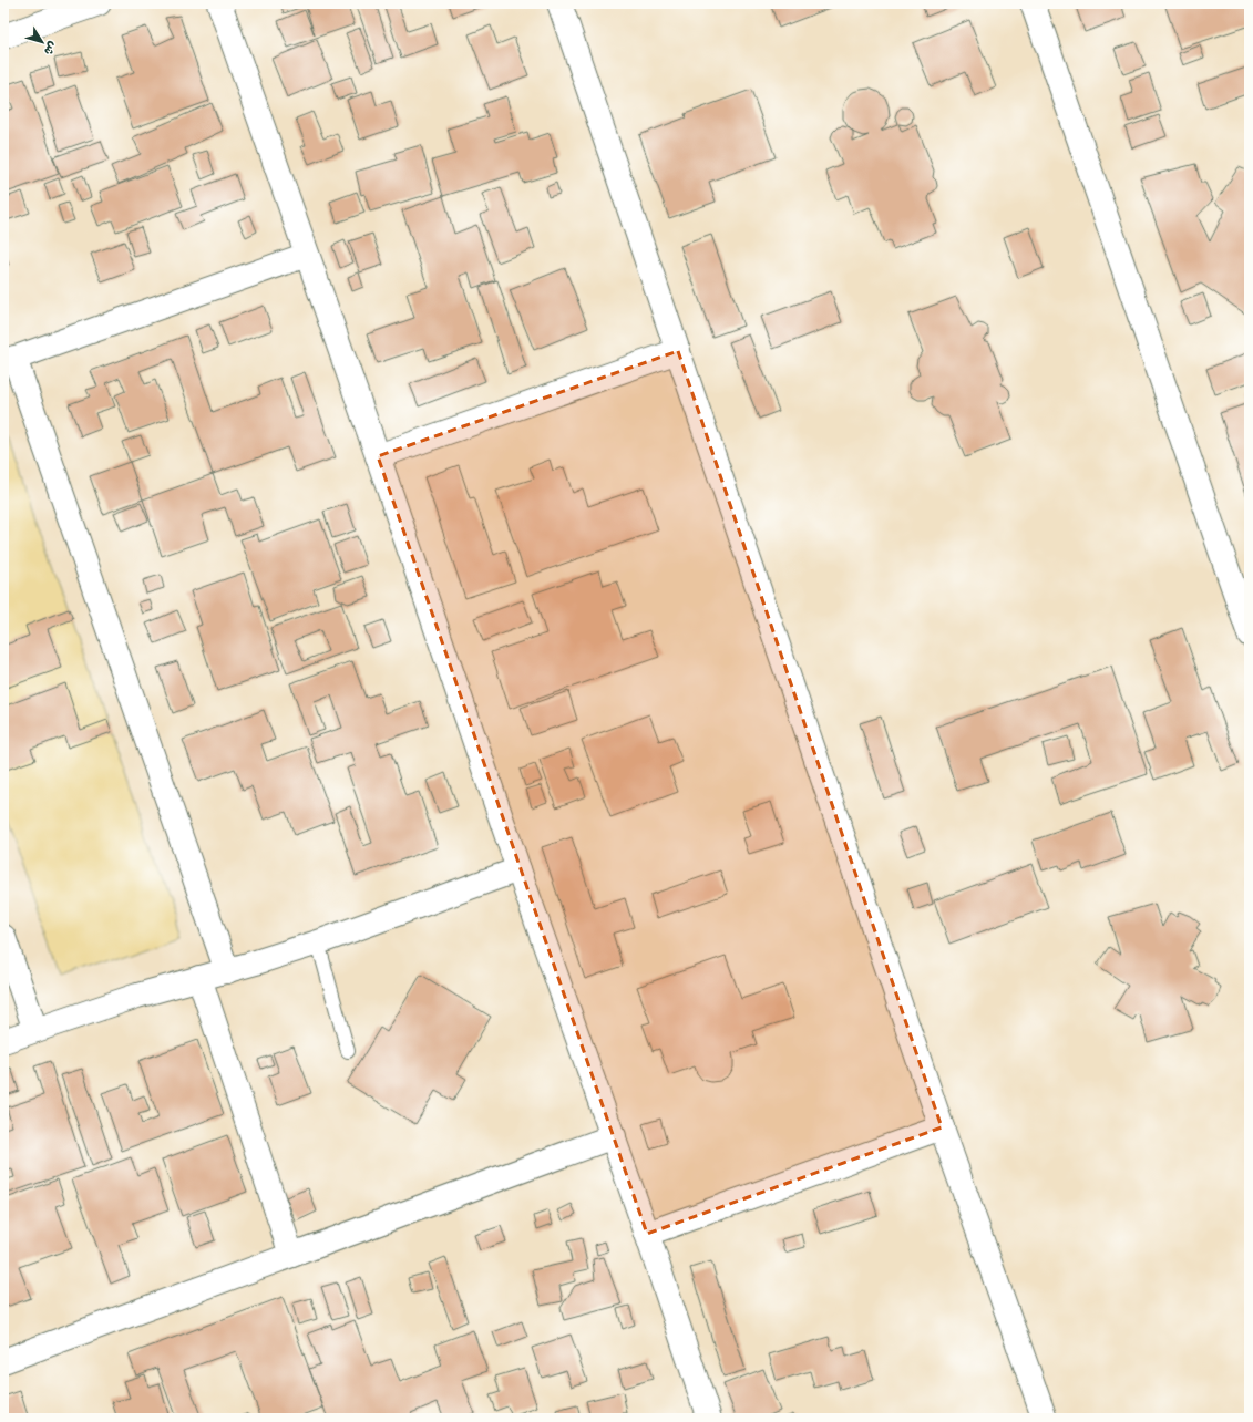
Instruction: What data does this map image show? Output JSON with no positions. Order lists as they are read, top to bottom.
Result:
{
  "north": "bottom right"
}
